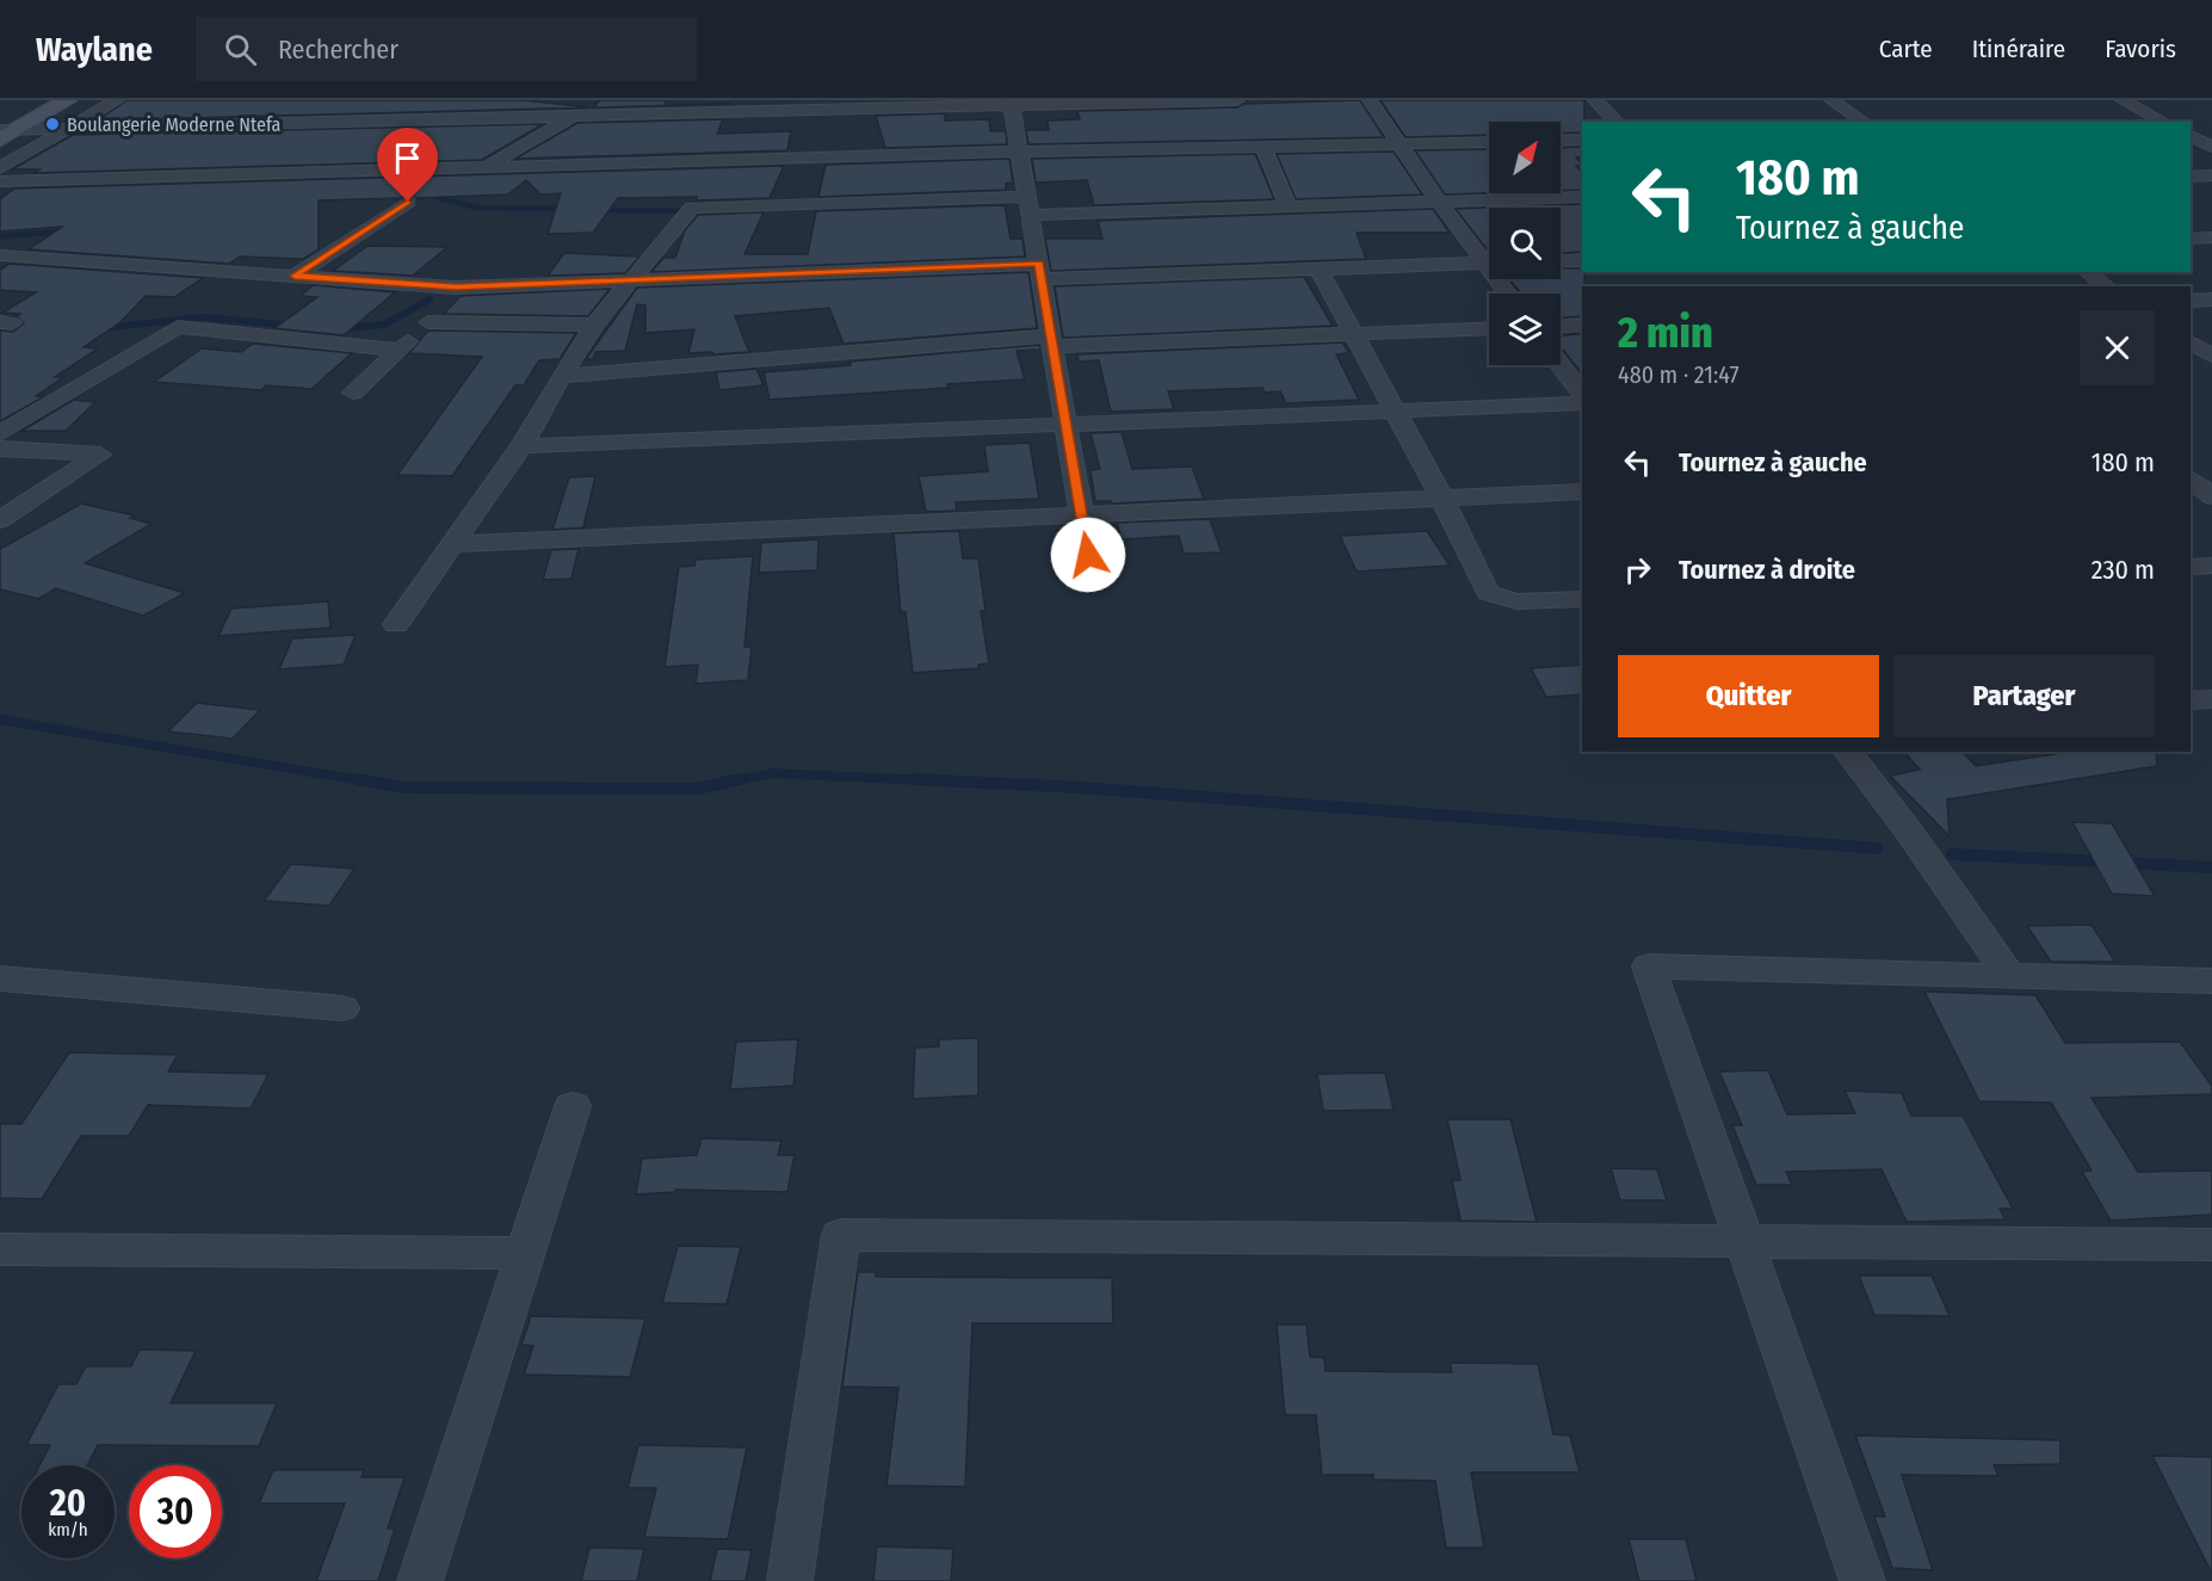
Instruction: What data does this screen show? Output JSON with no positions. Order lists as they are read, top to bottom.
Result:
{
  "places": ["Boulangerie Moderne Ntefa"],
  "north": "top right",
  "page": {
    "header": "Waylane",
    "search": "Rechercher",
    "nav": ["Carte", "Itinéraire", "Favoris"],
    "turn": ["180 m", "Tournez à gauche"],
    "heading": ["2 min", "480 m · 21:47"],
    "list": [
      {
        "name": "Tournez à gauche",
        "value": "180 m"
      },
      {
        "name": "Tournez à droite",
        "value": "230 m"
      }
    ],
    "buttons": ["Quitter", "Partager"],
    "speed": "20 km/h",
    "limit": "30"
  }
}
